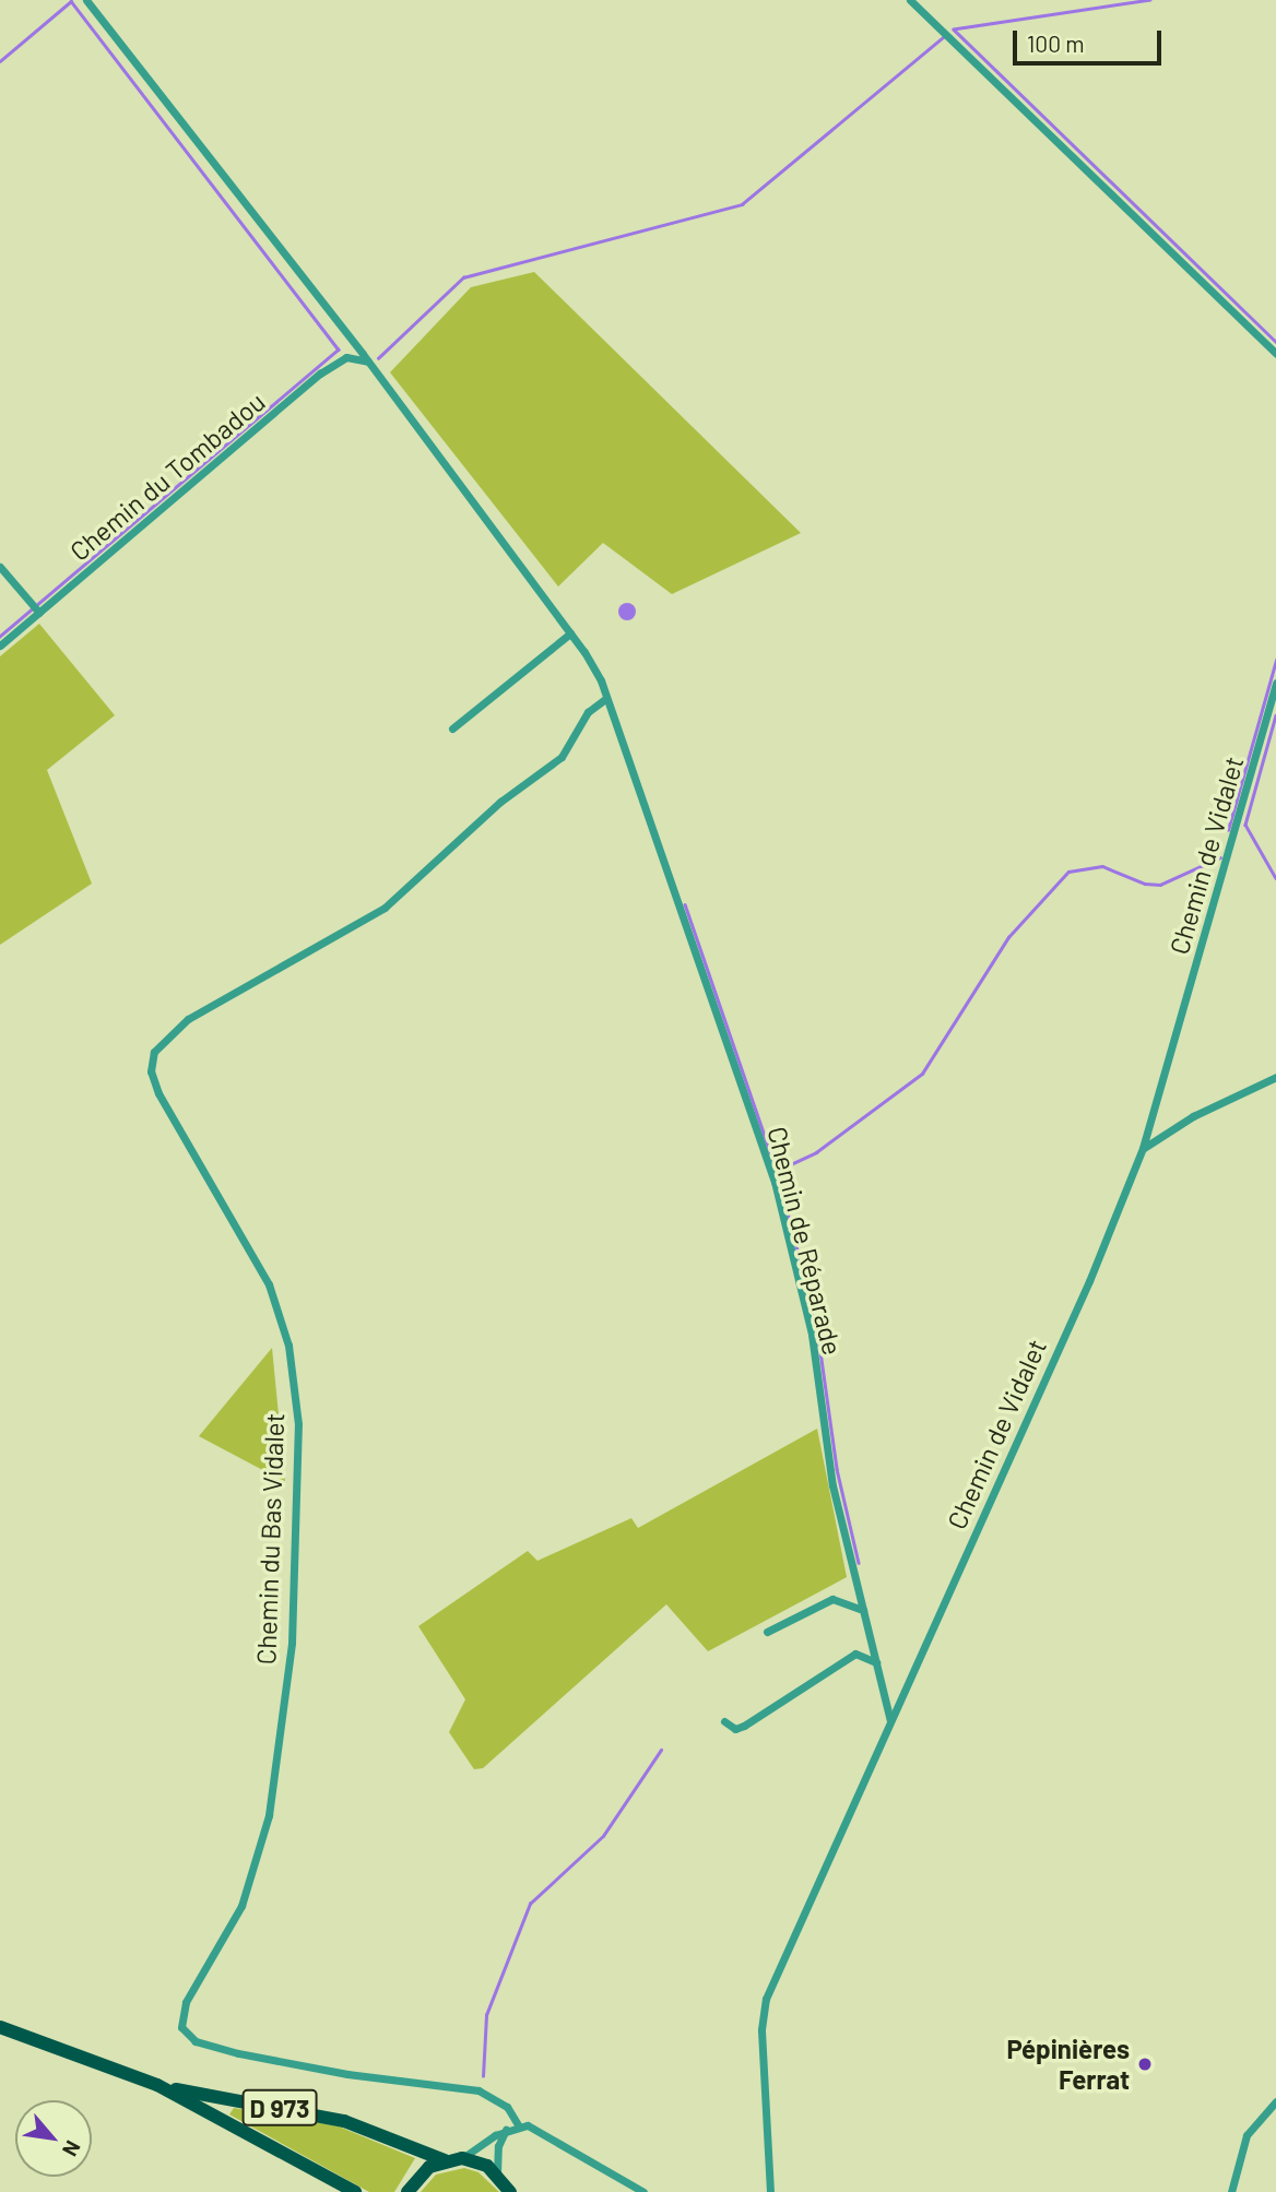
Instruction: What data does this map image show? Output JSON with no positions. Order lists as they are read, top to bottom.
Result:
{
  "streets": {
    "main road": ["D 973"],
    "street": [
      "Chemin du Tombadou",
      "Chemin de Vidalet",
      "Chemin de Réparade",
      "Chemin du Bas Vidalet"
    ]
  },
  "crossings": [
    ["Chemin du Tombadou", "Chemin de Réparade"],
    ["Chemin de Vidalet", "Chemin de Réparade"],
    ["Chemin de Réparade", "Chemin du Bas Vidalet"]
  ],
  "places": ["Pépinières Ferrat"],
  "scale_bar": "100 m",
  "north": "bottom right"
}
